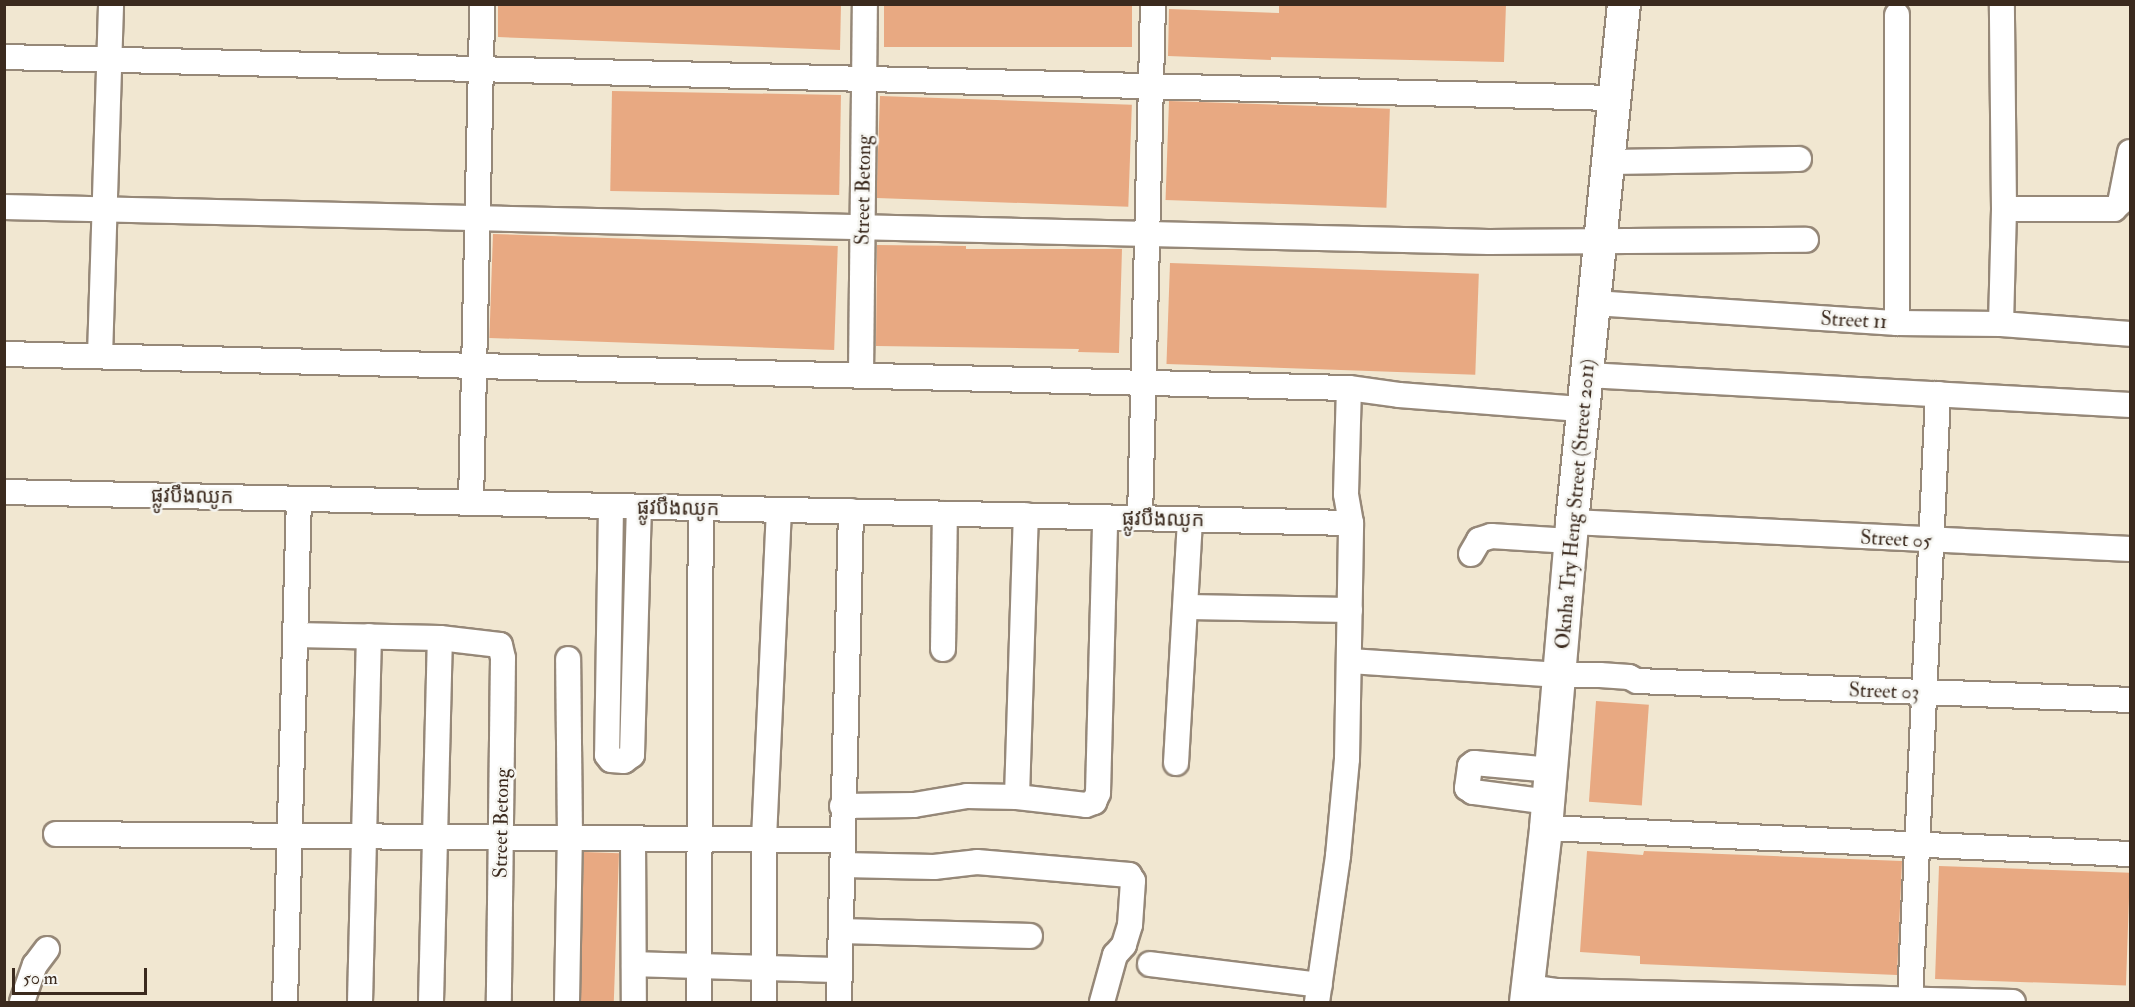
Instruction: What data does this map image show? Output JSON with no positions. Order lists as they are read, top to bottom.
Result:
{
  "streets": {
    "main road": ["Oknha Try Heng Street (Street 2011)"],
    "street": [
      "Street Betong",
      "Street 11",
      "ផ្លូវបឹងឈូក",
      "Street 05",
      "Street 03"
    ]
  },
  "crossings": [
    ["Street 11", "Oknha Try Heng Street (Street 2011)"],
    ["Oknha Try Heng Street (Street 2011)", "Street 05"],
    ["Oknha Try Heng Street (Street 2011)", "Street 03"]
  ],
  "scale_bar": "50 m"
}
